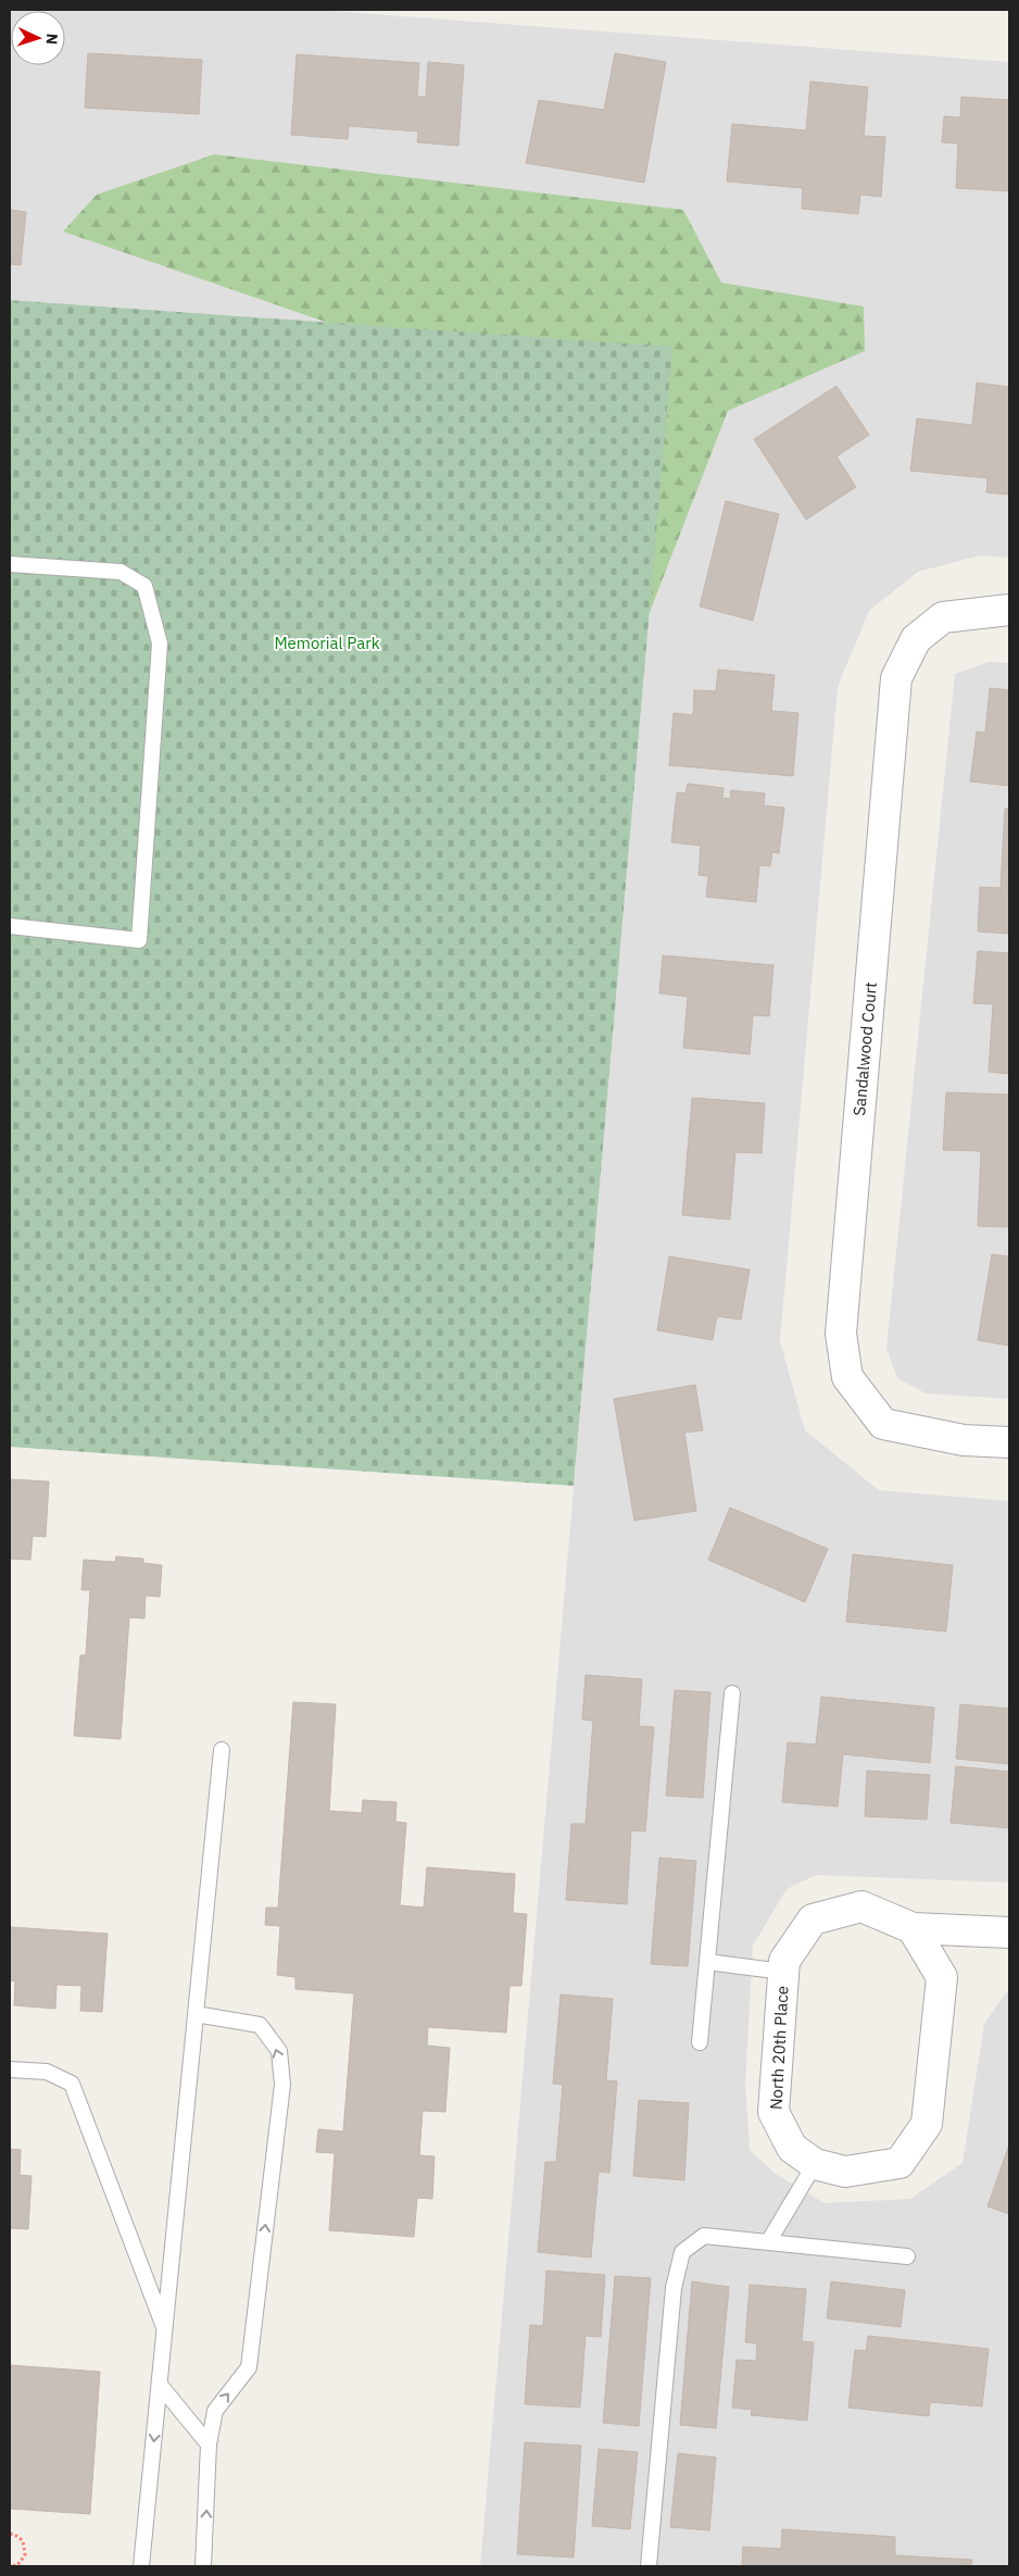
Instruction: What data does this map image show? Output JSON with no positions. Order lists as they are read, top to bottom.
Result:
{
  "streets": {
    "street": ["Sandalwood Court", "North 20th Place"]
  },
  "parks": ["Memorial Park"],
  "north": "right"
}
